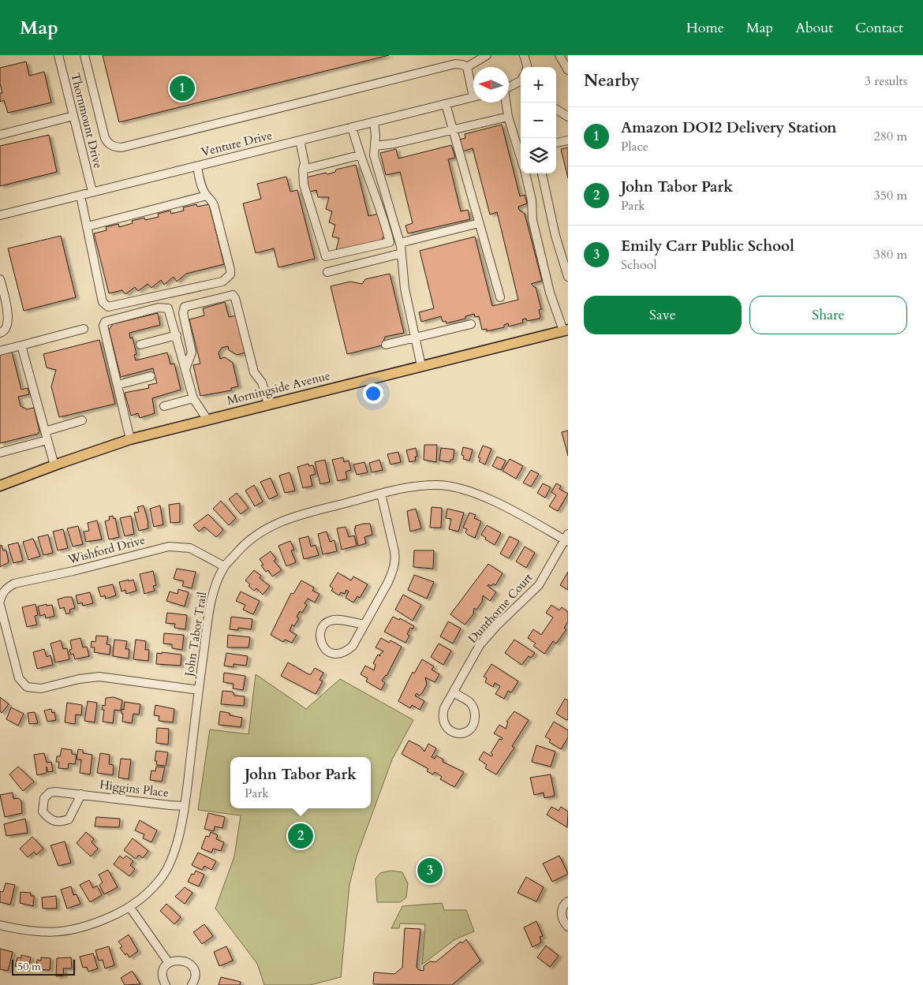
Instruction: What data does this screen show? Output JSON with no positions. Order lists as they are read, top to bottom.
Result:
{
  "streets": {
    "main road": ["Morningside Avenue"],
    "street": [
      "Thornmount Drive",
      "Venture Drive",
      "Wishford Drive",
      "Dunthorne Court",
      "John Tabor Trail",
      "Higgins Place"
    ]
  },
  "crossings": [
    ["Thornmount Drive", "Venture Drive"],
    ["Wishford Drive", "John Tabor Trail"],
    ["Dunthorne Court", "John Tabor Trail"],
    ["John Tabor Trail", "Higgins Place"]
  ],
  "scale_bar": "50 m",
  "north": "left",
  "page": {
    "header": "Map",
    "nav": [
      "Home",
      "Map",
      "About",
      "Contact"
    ],
    "heading": ["Nearby", "3 results"],
    "map_buttons": ["+", "−"],
    "pins": ["1", "2", "3"],
    "list": [
      {
        "mark": "1",
        "name": "Amazon DOI2 Delivery Station",
        "note": "Place",
        "value": "280 m"
      },
      {
        "mark": "2",
        "name": "John Tabor Park",
        "note": "Park",
        "value": "350 m"
      },
      {
        "mark": "3",
        "name": "Emily Carr Public School",
        "note": "School",
        "value": "380 m"
      }
    ],
    "buttons": ["Save", "Share"],
    "popup": ["John Tabor Park", "Park"],
    "scale": "50 m"
  }
}
